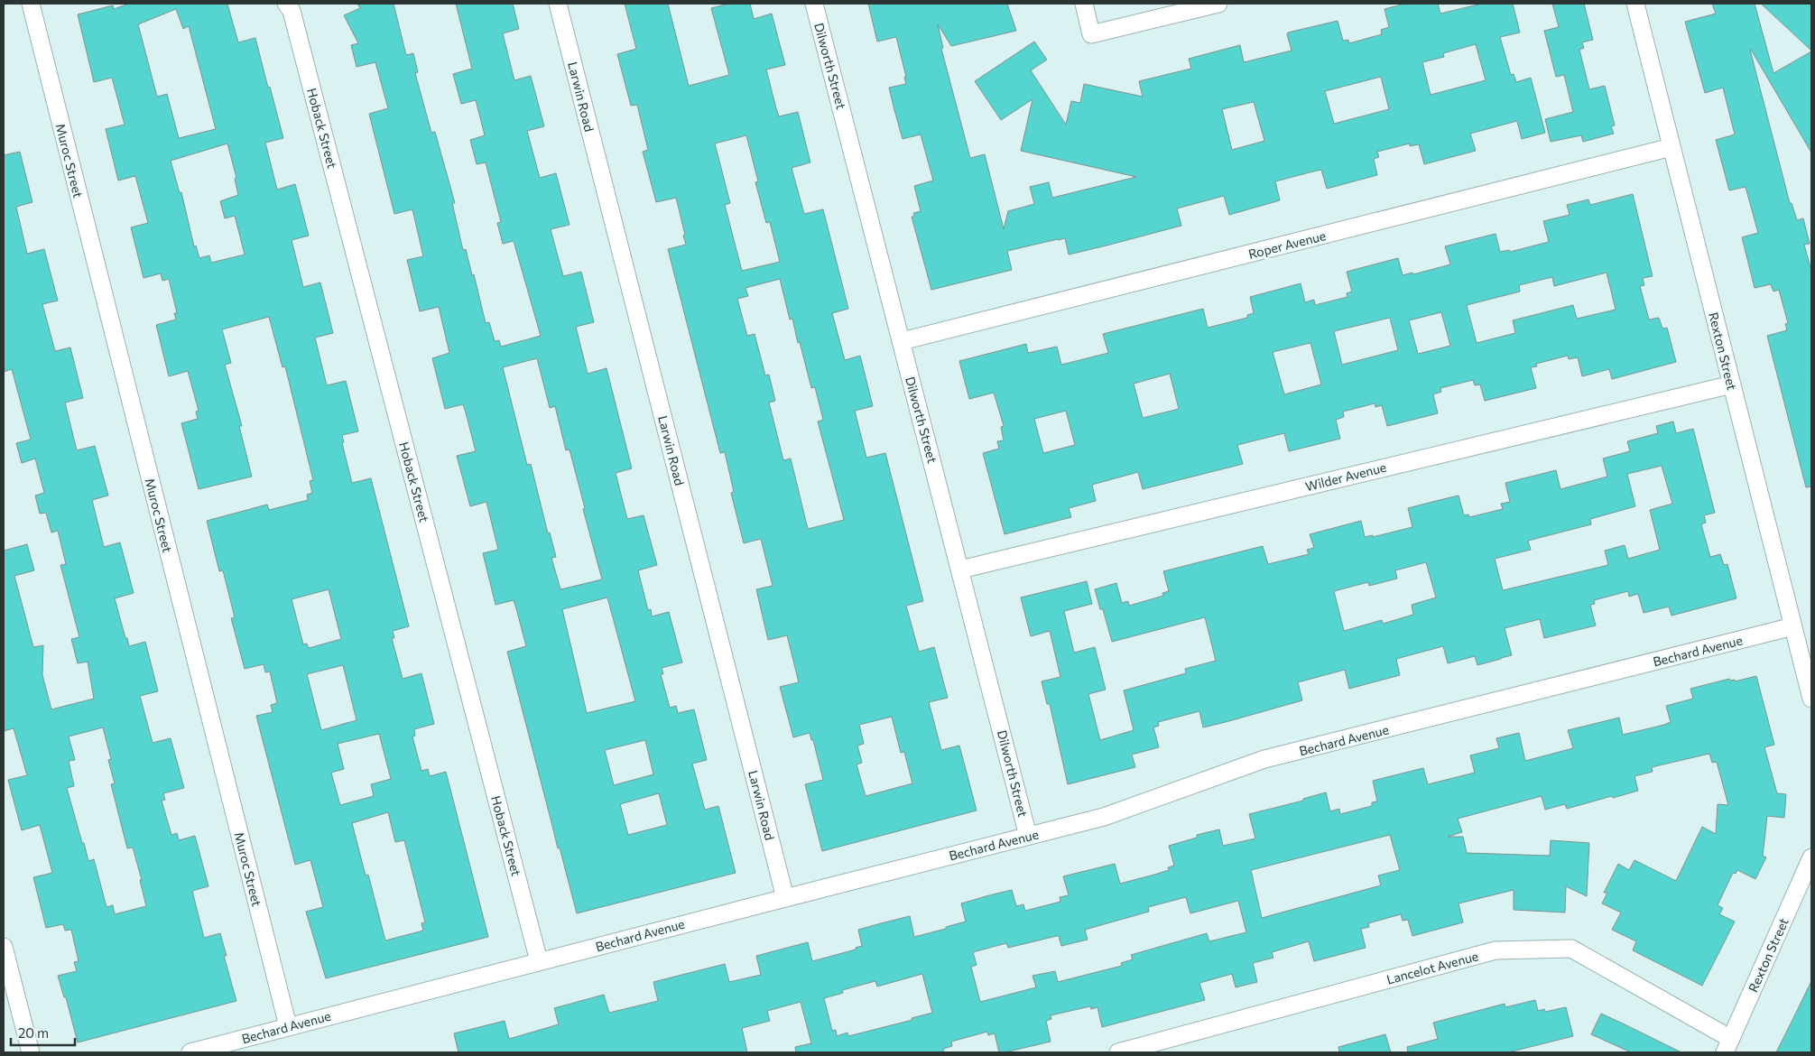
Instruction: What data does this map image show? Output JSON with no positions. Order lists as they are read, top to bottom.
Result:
{
  "streets": {
    "street": [
      "Dilworth Street",
      "Larwin Road",
      "Hoback Street",
      "Muroc Street",
      "Roper Avenue",
      "Rexton Street",
      "Wilder Avenue",
      "Bechard Avenue",
      "Lancelot Avenue"
    ]
  },
  "crossings": [
    ["Dilworth Street", "Roper Avenue"],
    ["Dilworth Street", "Wilder Avenue"],
    ["Dilworth Street", "Bechard Avenue"],
    ["Larwin Road", "Bechard Avenue"],
    ["Hoback Street", "Bechard Avenue"],
    ["Muroc Street", "Bechard Avenue"],
    ["Roper Avenue", "Rexton Street"],
    ["Rexton Street", "Wilder Avenue"],
    ["Rexton Street", "Bechard Avenue"],
    ["Rexton Street", "Lancelot Avenue"]
  ],
  "scale_bar": "20 m"
}
